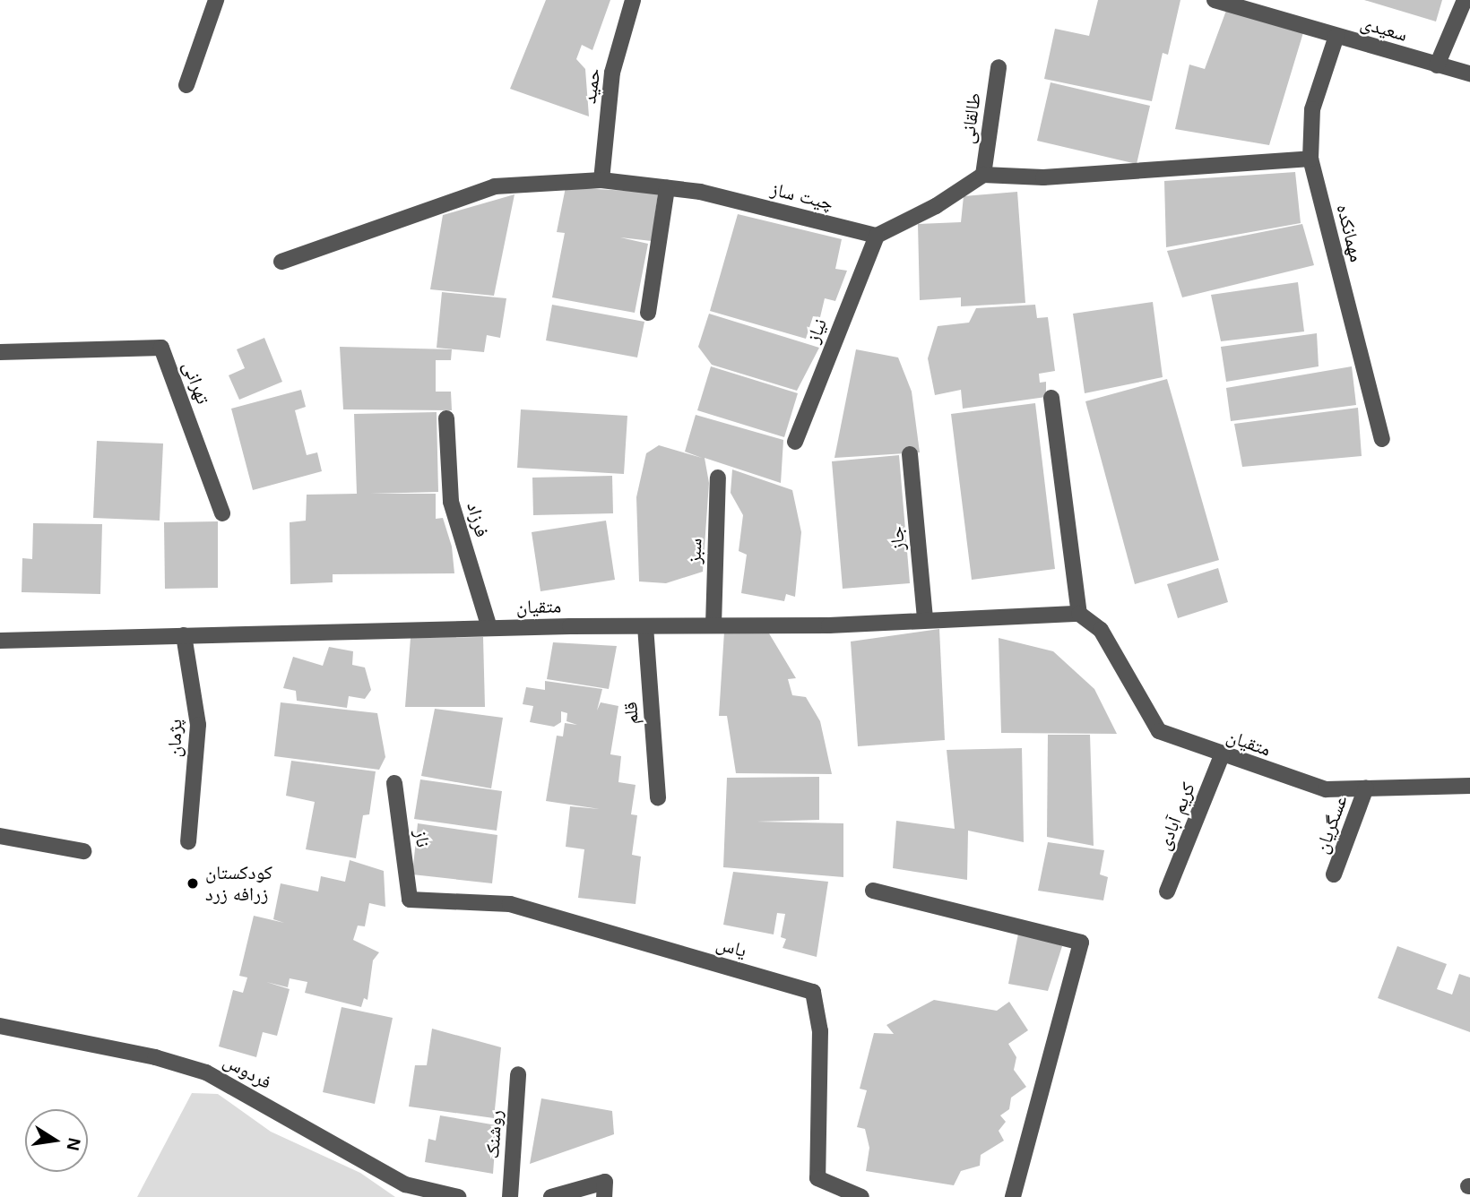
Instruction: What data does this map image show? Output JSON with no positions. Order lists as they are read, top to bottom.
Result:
{
  "streets": {
    "street": [
      "سعیدی",
      "حمید",
      "طالقانی",
      "چیت ساز",
      "مهمانکده",
      "نیاز",
      "تهرانی",
      "فرزاد",
      "جاز",
      "سبز",
      "متقیان",
      "قلم",
      "پژمان",
      "کریم آبادی",
      "عسگریان",
      "ناز",
      "یاس",
      "فردوس",
      "روشنک"
    ]
  },
  "crossings": [
    ["سعیدی", "مهمانکده"],
    ["حمید", "چیت ساز"],
    ["چیت ساز", "نیاز"],
    ["فرزاد", "متقیان"],
    ["جاز", "متقیان"],
    ["سبز", "متقیان"],
    ["متقیان", "قلم"],
    ["متقیان", "پژمان"],
    ["متقیان", "کریم آبادی"],
    ["متقیان", "عسگریان"],
    ["ناز", "یاس"]
  ],
  "places": ["کودکستان زرافه زرد"],
  "north": "right"
}
